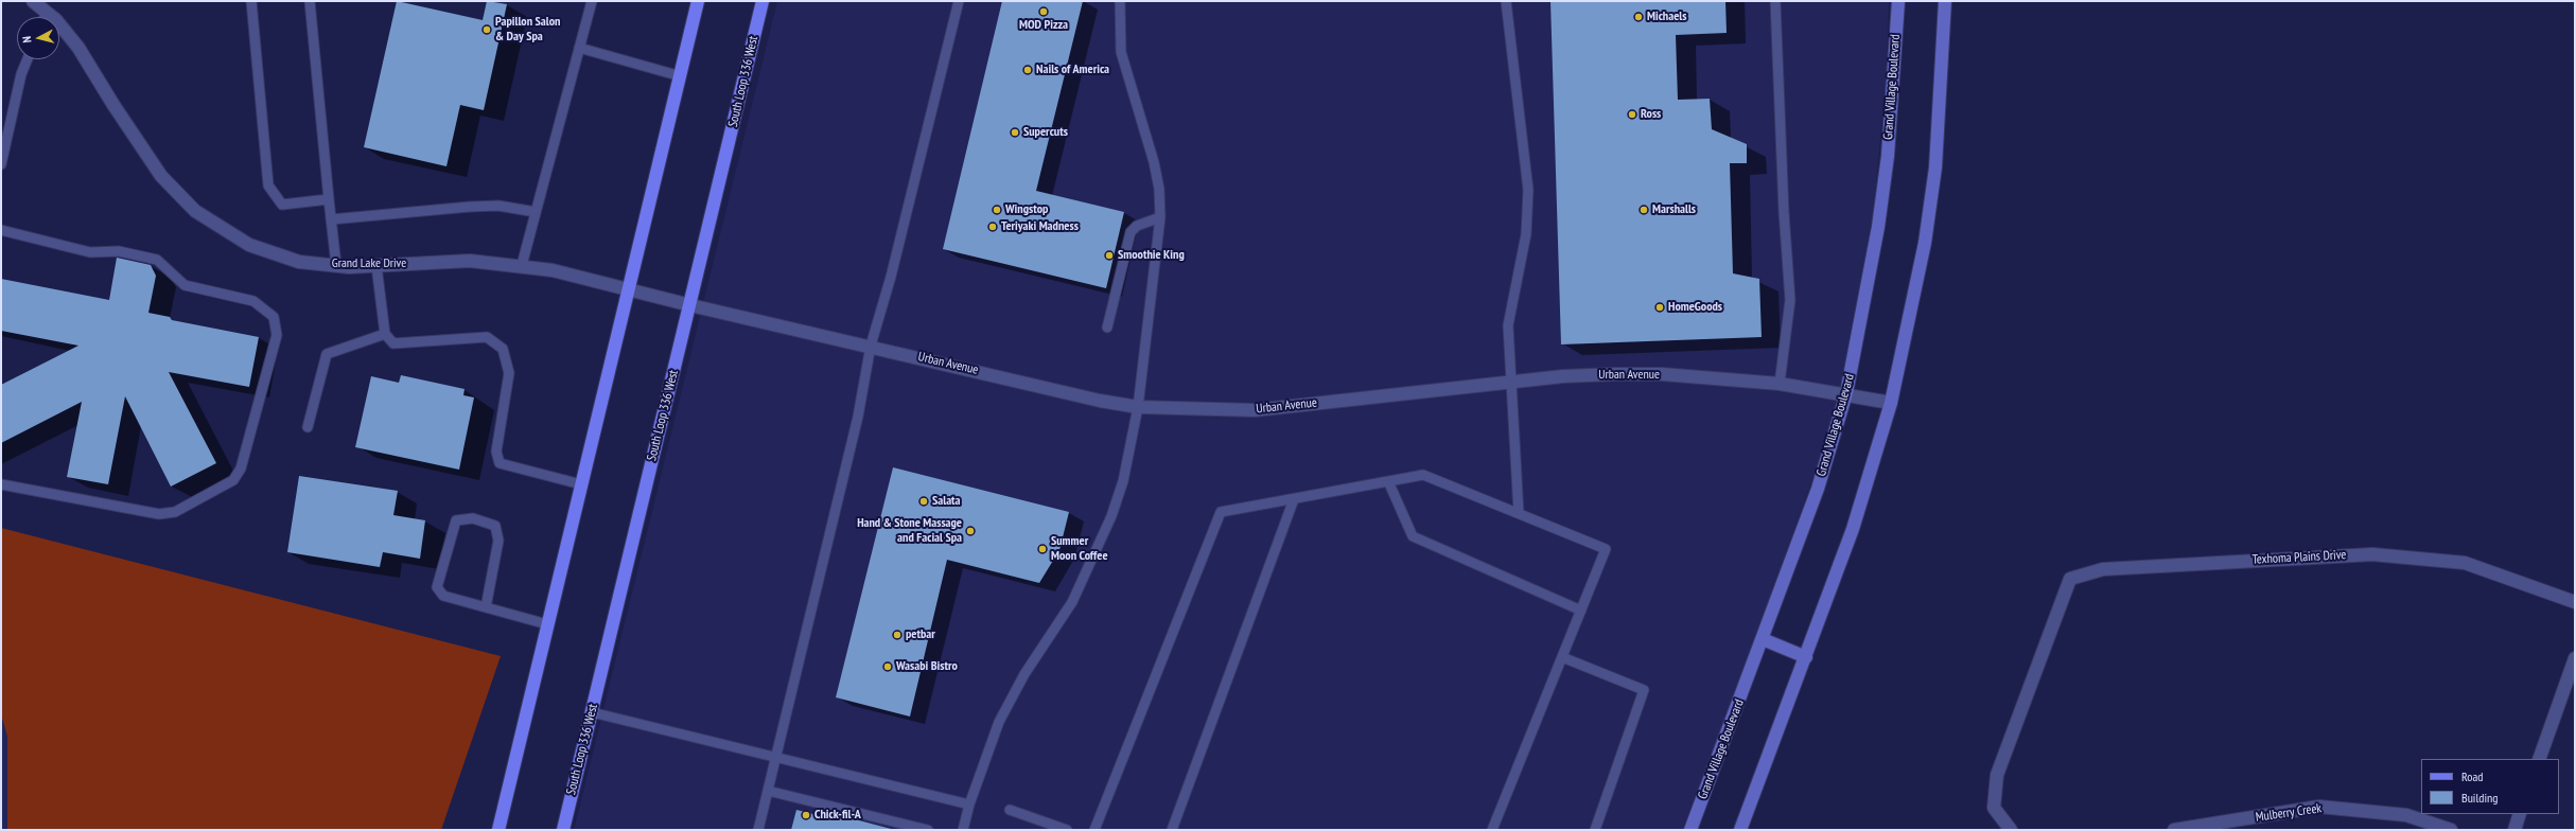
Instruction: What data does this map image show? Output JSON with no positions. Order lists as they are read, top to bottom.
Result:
{
  "streets": {
    "main road": ["South Loop 336 West"],
    "street": [
      "Grand Village Boulevard",
      "Grand Lake Drive",
      "Urban Avenue",
      "Texhoma Plains Drive",
      "Mulberry Creek"
    ]
  },
  "crossings": [
    ["South Loop 336 West", "Grand Lake Drive"],
    ["South Loop 336 West", "Urban Avenue"],
    ["Grand Village Boulevard", "Urban Avenue"],
    ["Grand Lake Drive", "Urban Avenue"]
  ],
  "places": [
    "MOD Pizza",
    "Michaels",
    "Papillon Salon & Day Spa",
    "Nails of America",
    "Ross",
    "Supercuts",
    "Wingstop",
    "Marshalls",
    "Teriyaki Madness",
    "Smoothie King",
    "HomeGoods",
    "Salata",
    "Hand & Stone Massage and Facial Spa",
    "Summer Moon Coffee",
    "petbar",
    "Wasabi Bistro",
    "Chick-fil-A"
  ],
  "legend": ["Road", "Building"],
  "north": "left"
}
